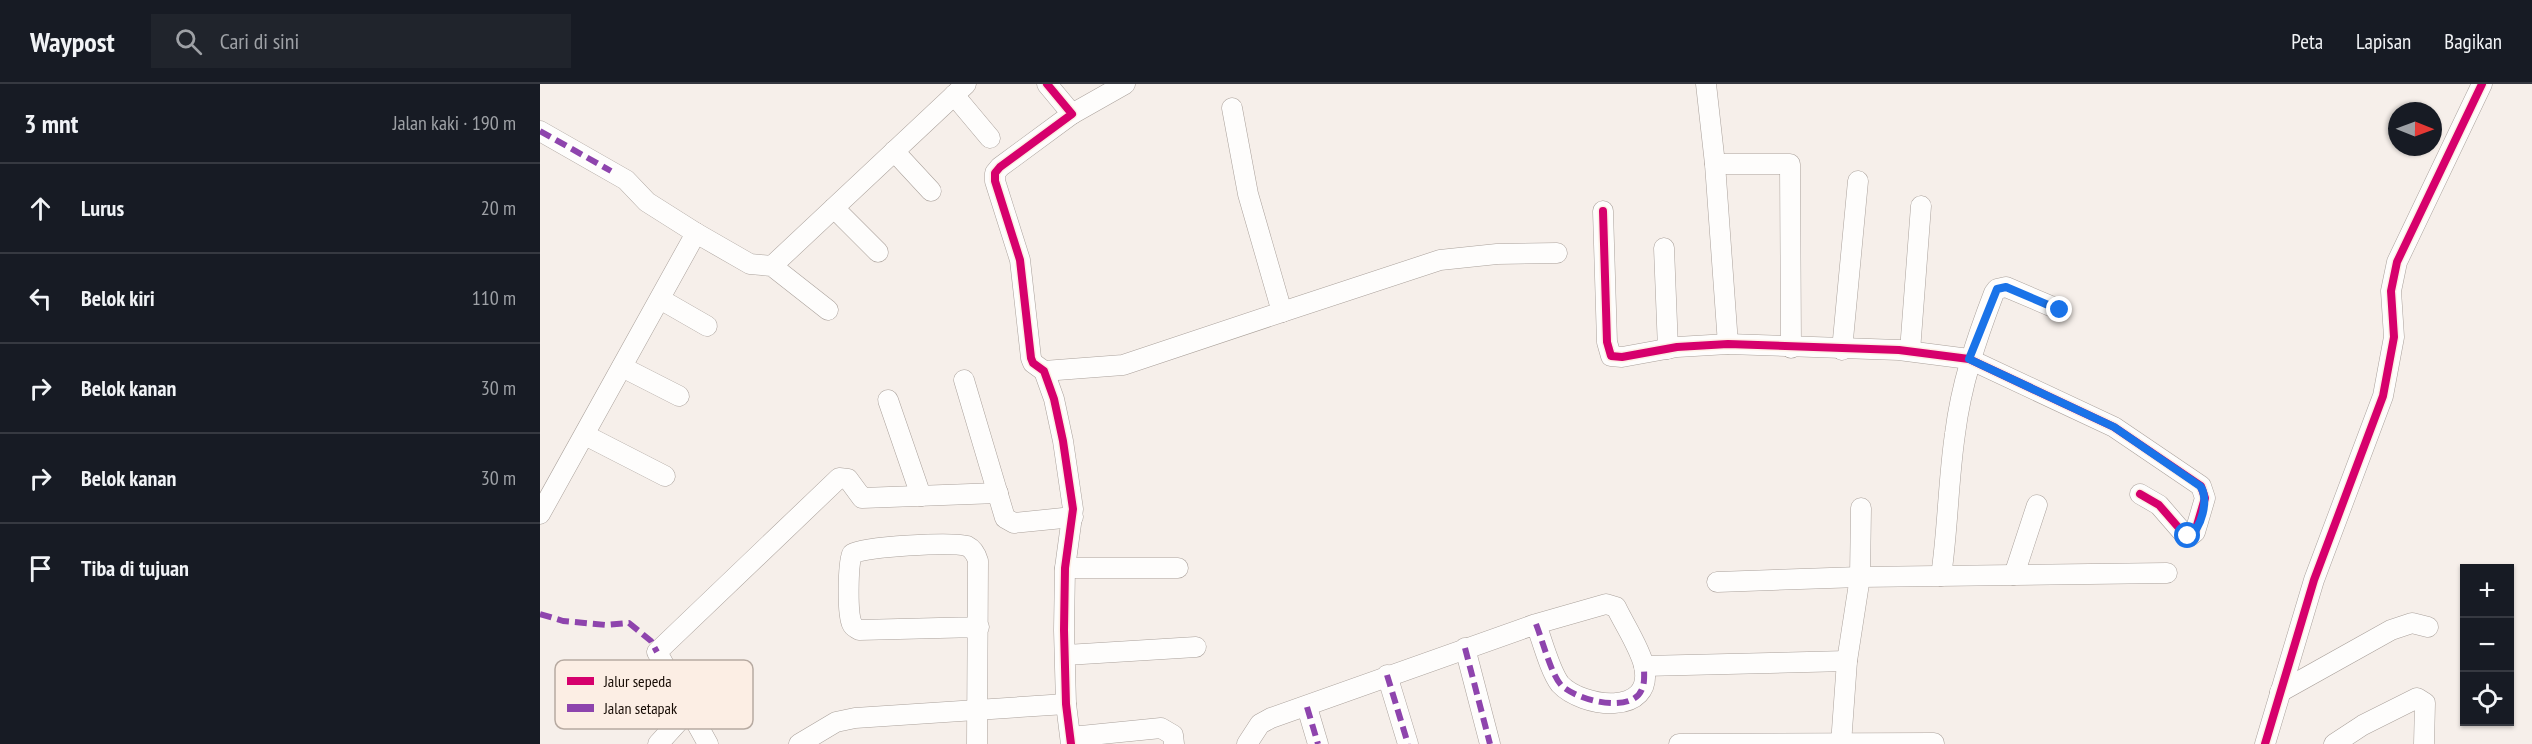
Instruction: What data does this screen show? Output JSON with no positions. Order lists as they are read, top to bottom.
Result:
{
  "legend": ["Jalur sepeda", "Jalan setapak"],
  "north": "right",
  "page": {
    "header": "Waypost",
    "search": "Cari di sini",
    "nav": ["Peta", "Lapisan", "Bagikan"],
    "heading": ["3 mnt", "Jalan kaki · 190 m"],
    "list": [
      ["Lurus", "20 m"],
      ["Belok kiri", "110 m"],
      ["Belok kanan", "30 m"],
      ["Belok kanan", "30 m"],
      "Tiba di tujuan"
    ],
    "map_buttons": ["+", "−"]
  }
}
